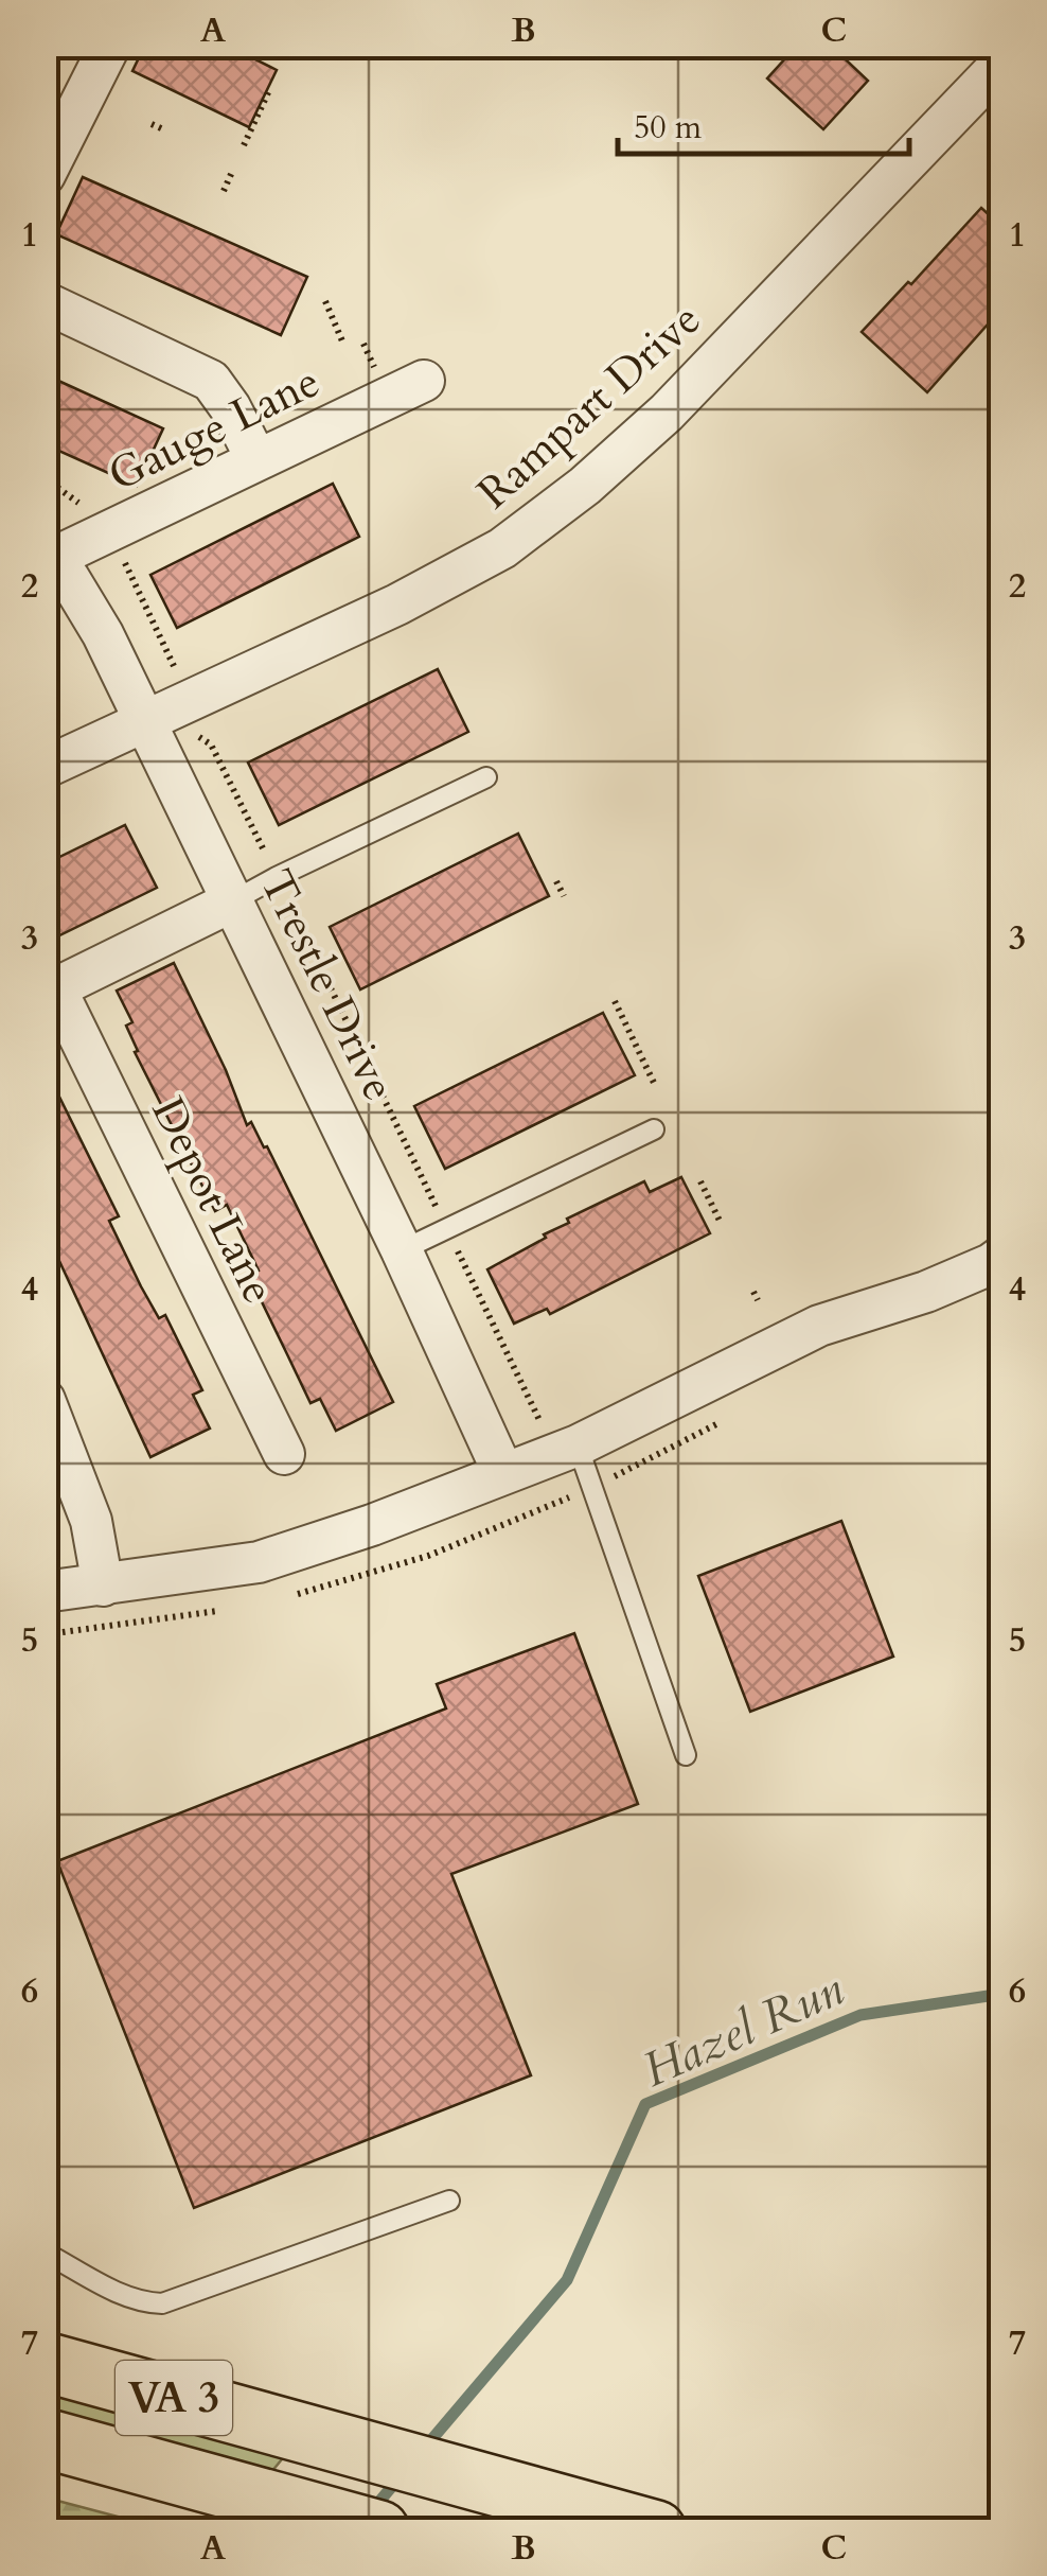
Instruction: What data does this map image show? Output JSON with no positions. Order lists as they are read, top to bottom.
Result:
{
  "streets": {
    "highway": ["VA 3"],
    "street": [
      "Rampart Drive",
      "Gauge Lane",
      "Trestle Drive",
      "Depot Lane"
    ]
  },
  "crossings": [
    ["Rampart Drive", "Trestle Drive"],
    ["Gauge Lane", "Trestle Drive"]
  ],
  "water": ["Hazel Run"],
  "scale_bar": "50 m",
  "grid": {
    "columns": ["A", "B", "C"],
    "rows": [
      "1",
      "2",
      "3",
      "4",
      "5",
      "6",
      "7"
    ]
  }
}
